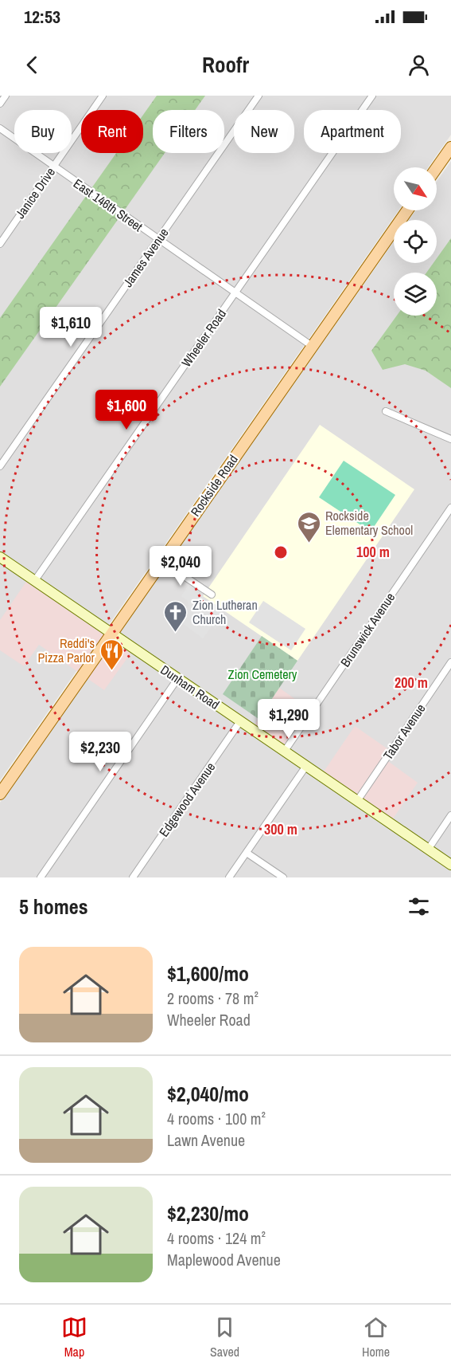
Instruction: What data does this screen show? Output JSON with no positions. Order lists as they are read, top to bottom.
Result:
{
  "streets": {
    "main road": ["Rockside Road"],
    "street": [
      "Janice Drive",
      "East 146th Street",
      "James Avenue",
      "Wheeler Road",
      "Brunswick Avenue",
      "Dunham Road",
      "Tabor Avenue",
      "Edgewood Avenue"
    ]
  },
  "crossings": [
    ["Janice Drive", "East 146th Street"],
    ["East 146th Street", "James Avenue"],
    ["East 146th Street", "Wheeler Road"],
    ["East 146th Street", "Rockside Road"],
    ["Wheeler Road", "Dunham Road"],
    ["Rockside Road", "Dunham Road"],
    ["Brunswick Avenue", "Dunham Road"],
    ["Dunham Road", "Tabor Avenue"],
    ["Dunham Road", "Edgewood Avenue"]
  ],
  "parks": ["Zion Cemetery"],
  "places": {
    "school or university": ["Rockside Elementary School"],
    "church": ["Zion Lutheran Church"],
    "restaurant": ["Reddi's Pizza Parlor"]
  },
  "north": "bottom right",
  "page": {
    "status": "12:53",
    "header": "Roofr",
    "chip": [
      "Buy",
      "Rent",
      "Filters",
      "New",
      "Apartment"
    ],
    "price": [
      "$1,610",
      "$1,600",
      "$2,040",
      "$1,290",
      "$2,230"
    ],
    "heading": "5 homes",
    "list": [
      {
        "name": "$1,600/mo",
        "note": "2 rooms · 78 m² · Wheeler Road"
      },
      {
        "name": "$2,040/mo",
        "note": "4 rooms · 100 m² · Lawn Avenue"
      },
      {
        "name": "$2,230/mo",
        "note": "4 rooms · 124 m² · Maplewood Avenue"
      }
    ],
    "tabs": ["Map", "Saved", "Home"]
  },
  "rings": ["100 m", "200 m", "300 m"]
}
